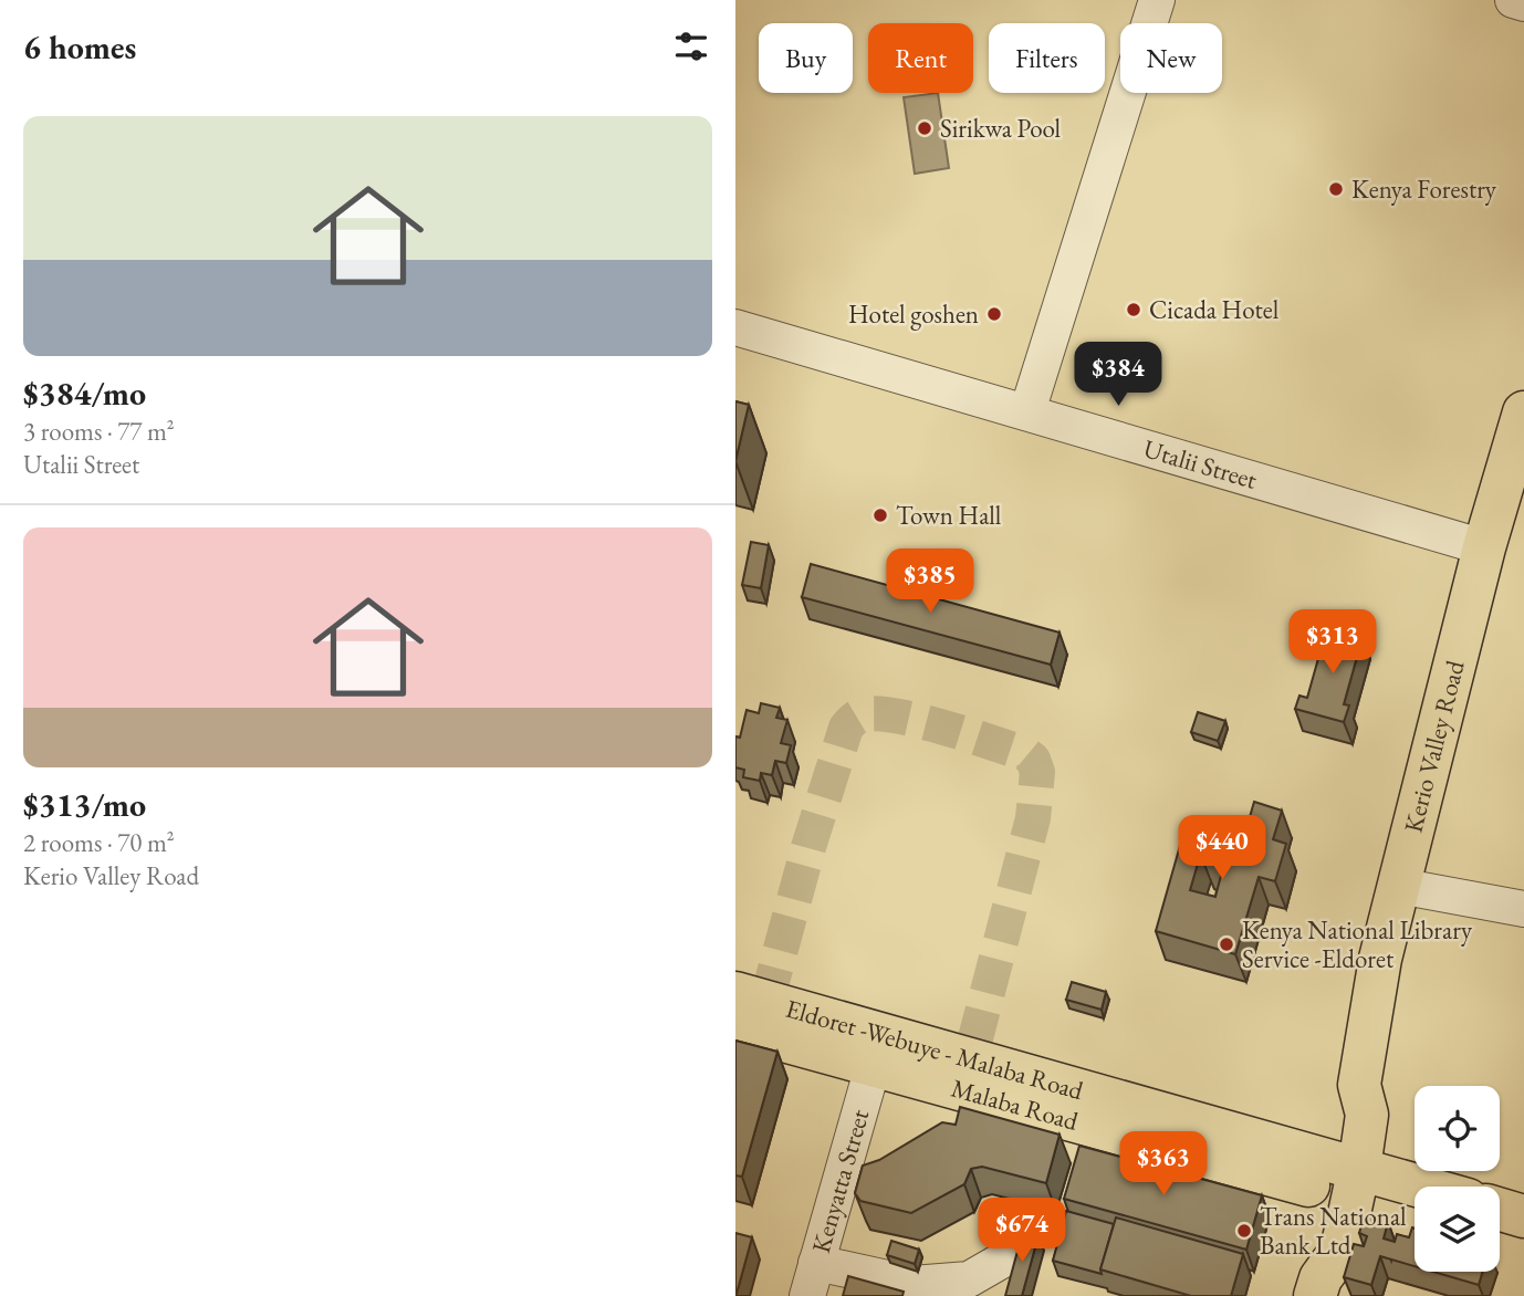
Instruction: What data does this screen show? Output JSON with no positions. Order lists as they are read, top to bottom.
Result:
{
  "streets": {
    "main road": ["Kerio Valley Road", "Eldoret -Webuye - Malaba Road", "Malaba Road"],
    "street": ["Utalii Street", "Kenyatta Street"]
  },
  "crossings": [
    ["Utalii Street", "Kerio Valley Road"],
    ["Kerio Valley Road", "Eldoret -Webuye - Malaba Road"],
    ["Kerio Valley Road", "Malaba Road"],
    ["Eldoret -Webuye - Malaba Road", "Malaba Road"],
    ["Malaba Road", "Kenyatta Street"]
  ],
  "places": [
    "Sirikwa Pool",
    "Kenya Forestry",
    "Cicada Hotel",
    "Hotel goshen",
    "Town Hall",
    "Kenya National Library Service -Eldoret",
    "Trans National Bank Ltd"
  ],
  "page": {
    "heading": "6 homes",
    "chip": [
      "Buy",
      "Rent",
      "Filters",
      "New"
    ],
    "list": [
      {
        "name": "$384/mo",
        "note": "3 rooms · 77 m² · Utalii Street"
      },
      {
        "name": "$313/mo",
        "note": "2 rooms · 70 m² · Kerio Valley Road"
      }
    ],
    "price": [
      "$384",
      "$385",
      "$313",
      "$440",
      "$363",
      "$674"
    ]
  }
}
